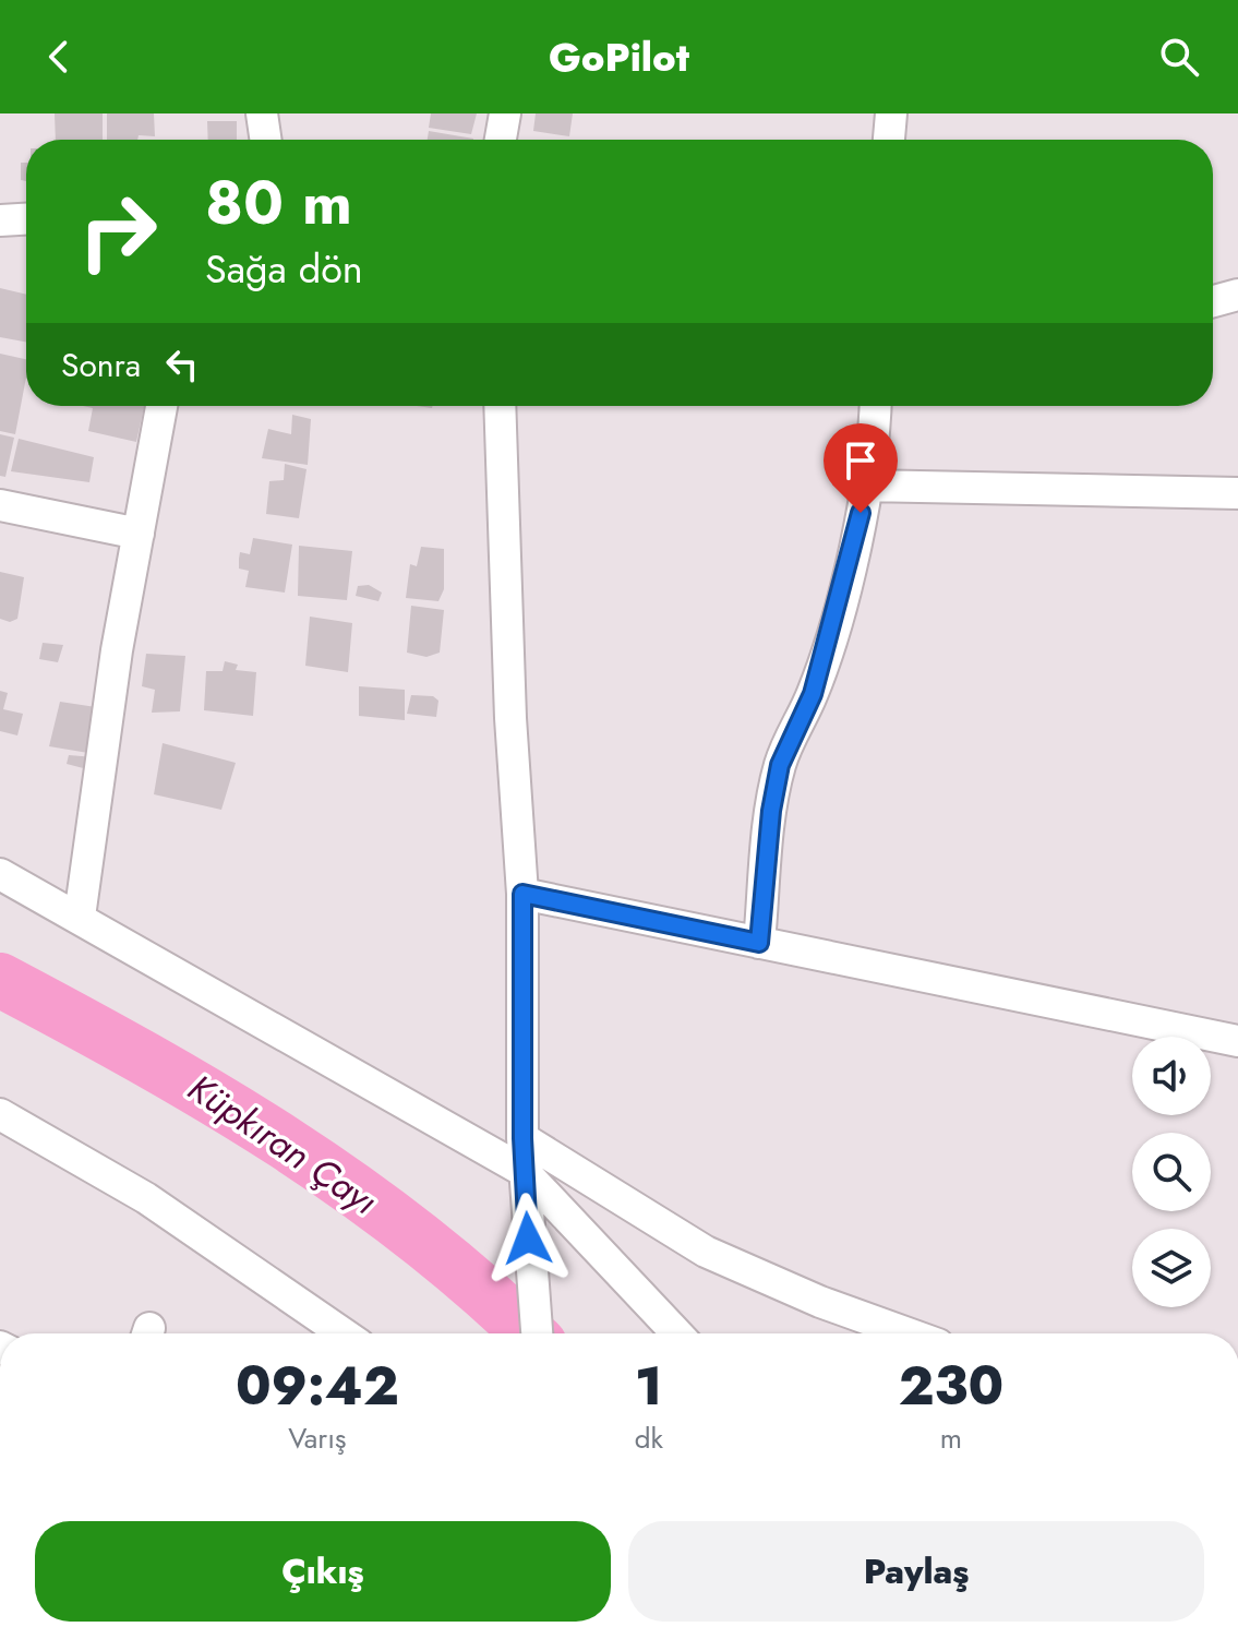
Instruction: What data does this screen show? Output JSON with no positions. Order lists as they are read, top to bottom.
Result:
{
  "water": ["Küpkıran Çayı"],
  "page": {
    "header": "GoPilot",
    "turn": ["80 m", "Sağa dön"],
    "then": "Sonra",
    "eta": [
      "09:42",
      "Varış",
      "1",
      "dk",
      "230",
      "m"
    ],
    "buttons": ["Çıkış", "Paylaş"]
  }
}
